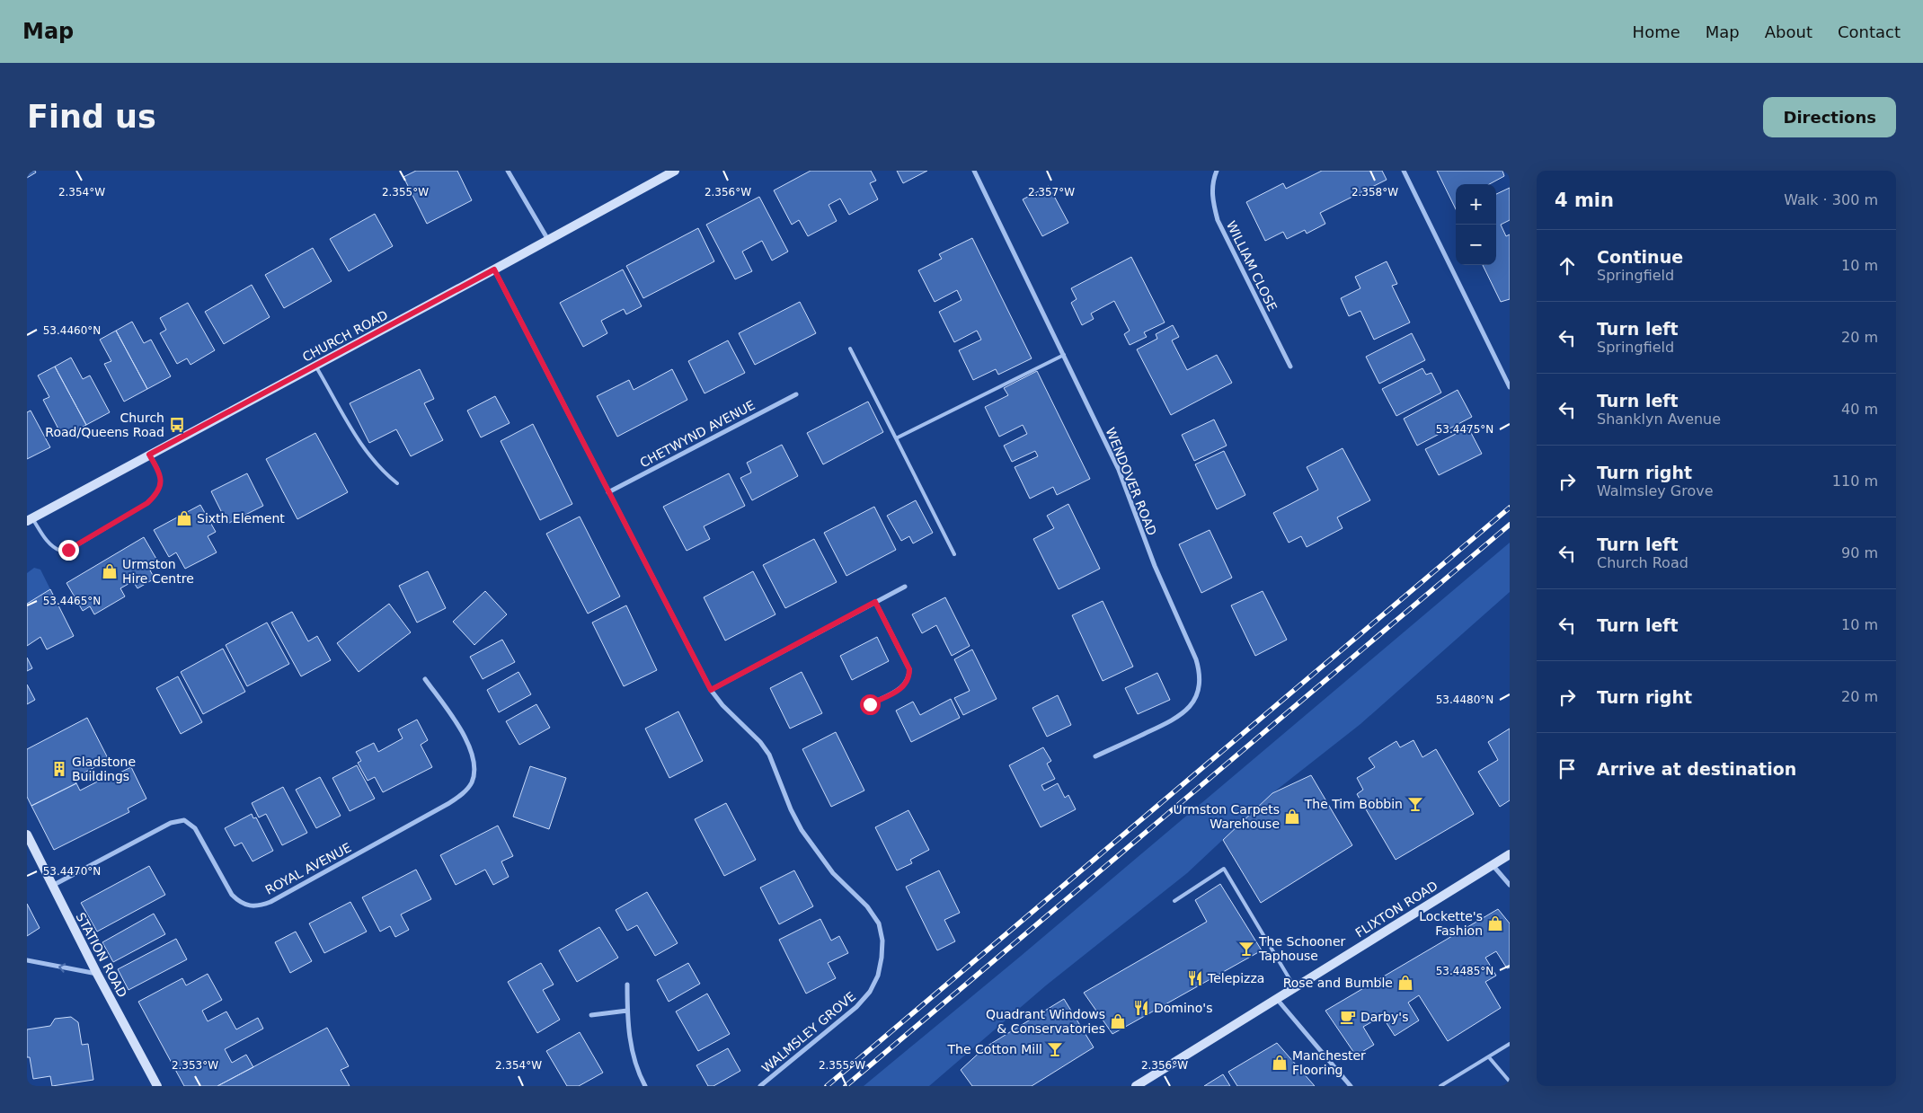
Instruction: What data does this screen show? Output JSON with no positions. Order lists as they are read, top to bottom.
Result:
{
  "streets": {
    "main road": ["CHURCH ROAD", "FLIXTON ROAD", "STATION ROAD"],
    "street": [
      "WILLIAM CLOSE",
      "CHETWYND AVENUE",
      "WENDOVER ROAD",
      "ROYAL AVENUE",
      "WALMSLEY GROVE"
    ]
  },
  "crossings": [
    ["CHURCH ROAD", "WALMSLEY GROVE"],
    ["CHETWYND AVENUE", "WALMSLEY GROVE"],
    ["ROYAL AVENUE", "STATION ROAD"]
  ],
  "places": {
    "bus stop": ["Church Road/Queens Road"],
    "shop": [
      "Sixth Element",
      "Urmston Hire Centre",
      "Urmston Carpets Warehouse",
      "Lockette's Fashion",
      "Rose and Bumble",
      "Quadrant Windows & Conservatories",
      "Manchester Flooring"
    ],
    "building": ["Gladstone Buildings"],
    "bar": ["The Tim Bobbin", "The Schooner Taphouse", "The Cotton Mill"],
    "restaurant": ["Telepizza", "Domino's"],
    "cafe": ["Darby's"]
  },
  "page": {
    "header": "Map",
    "nav": [
      "Home",
      "Map",
      "About",
      "Contact"
    ],
    "buttons": "Directions",
    "title": "Find us",
    "heading": ["4 min", "Walk · 300 m"],
    "map_buttons": ["+", "−"],
    "list": [
      ["Continue", "Springfield", "10 m"],
      ["Turn left", "Springfield", "20 m"],
      ["Turn left", "Shanklyn Avenue", "40 m"],
      ["Turn right", "Walmsley Grove", "110 m"],
      ["Turn left", "Church Road", "90 m"],
      ["Turn left", "10 m"],
      ["Turn right", "20 m"],
      "Arrive at destination"
    ]
  },
  "coordinates": [
    "2.354°W",
    "2.355°W",
    "2.356°W",
    "2.358°W",
    "2.357°W",
    "53.4460°N",
    "53.4475°N",
    "53.4465°N",
    "53.4480°N",
    "53.4470°N",
    "53.4485°N",
    "2.353°W"
  ]
}
